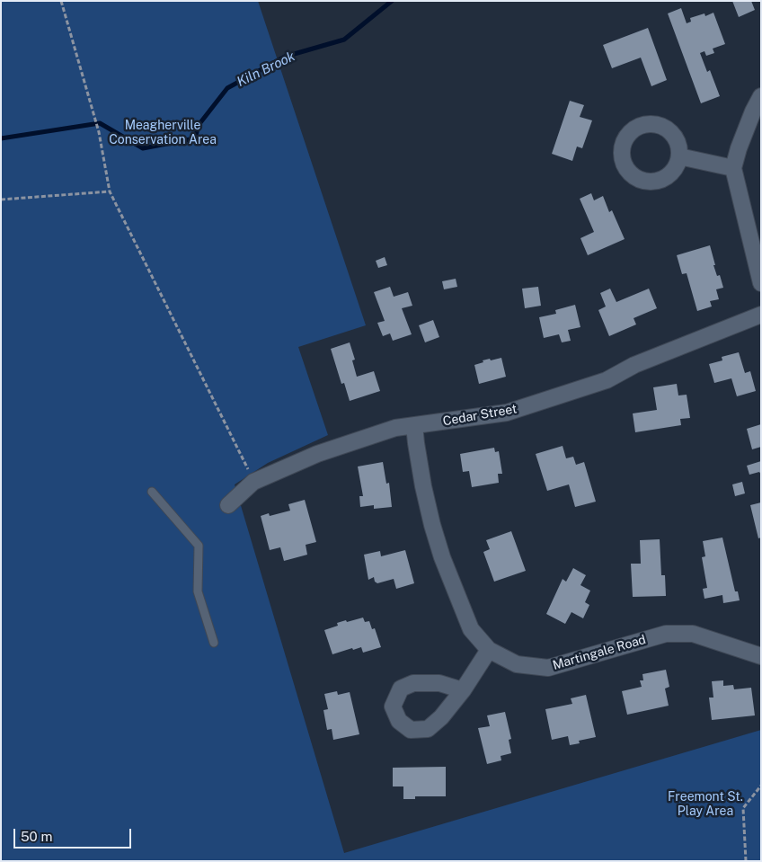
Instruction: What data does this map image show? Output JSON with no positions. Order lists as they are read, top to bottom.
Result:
{
  "streets": {
    "street": ["Cedar Street", "Martingale Road"]
  },
  "crossings": [
    ["Cedar Street", "Martingale Road"]
  ],
  "water": ["Kiln Brook"],
  "parks": ["Meagherville Conservation Area", "Freemont St. Play Area"],
  "scale_bar": "50 m"
}
